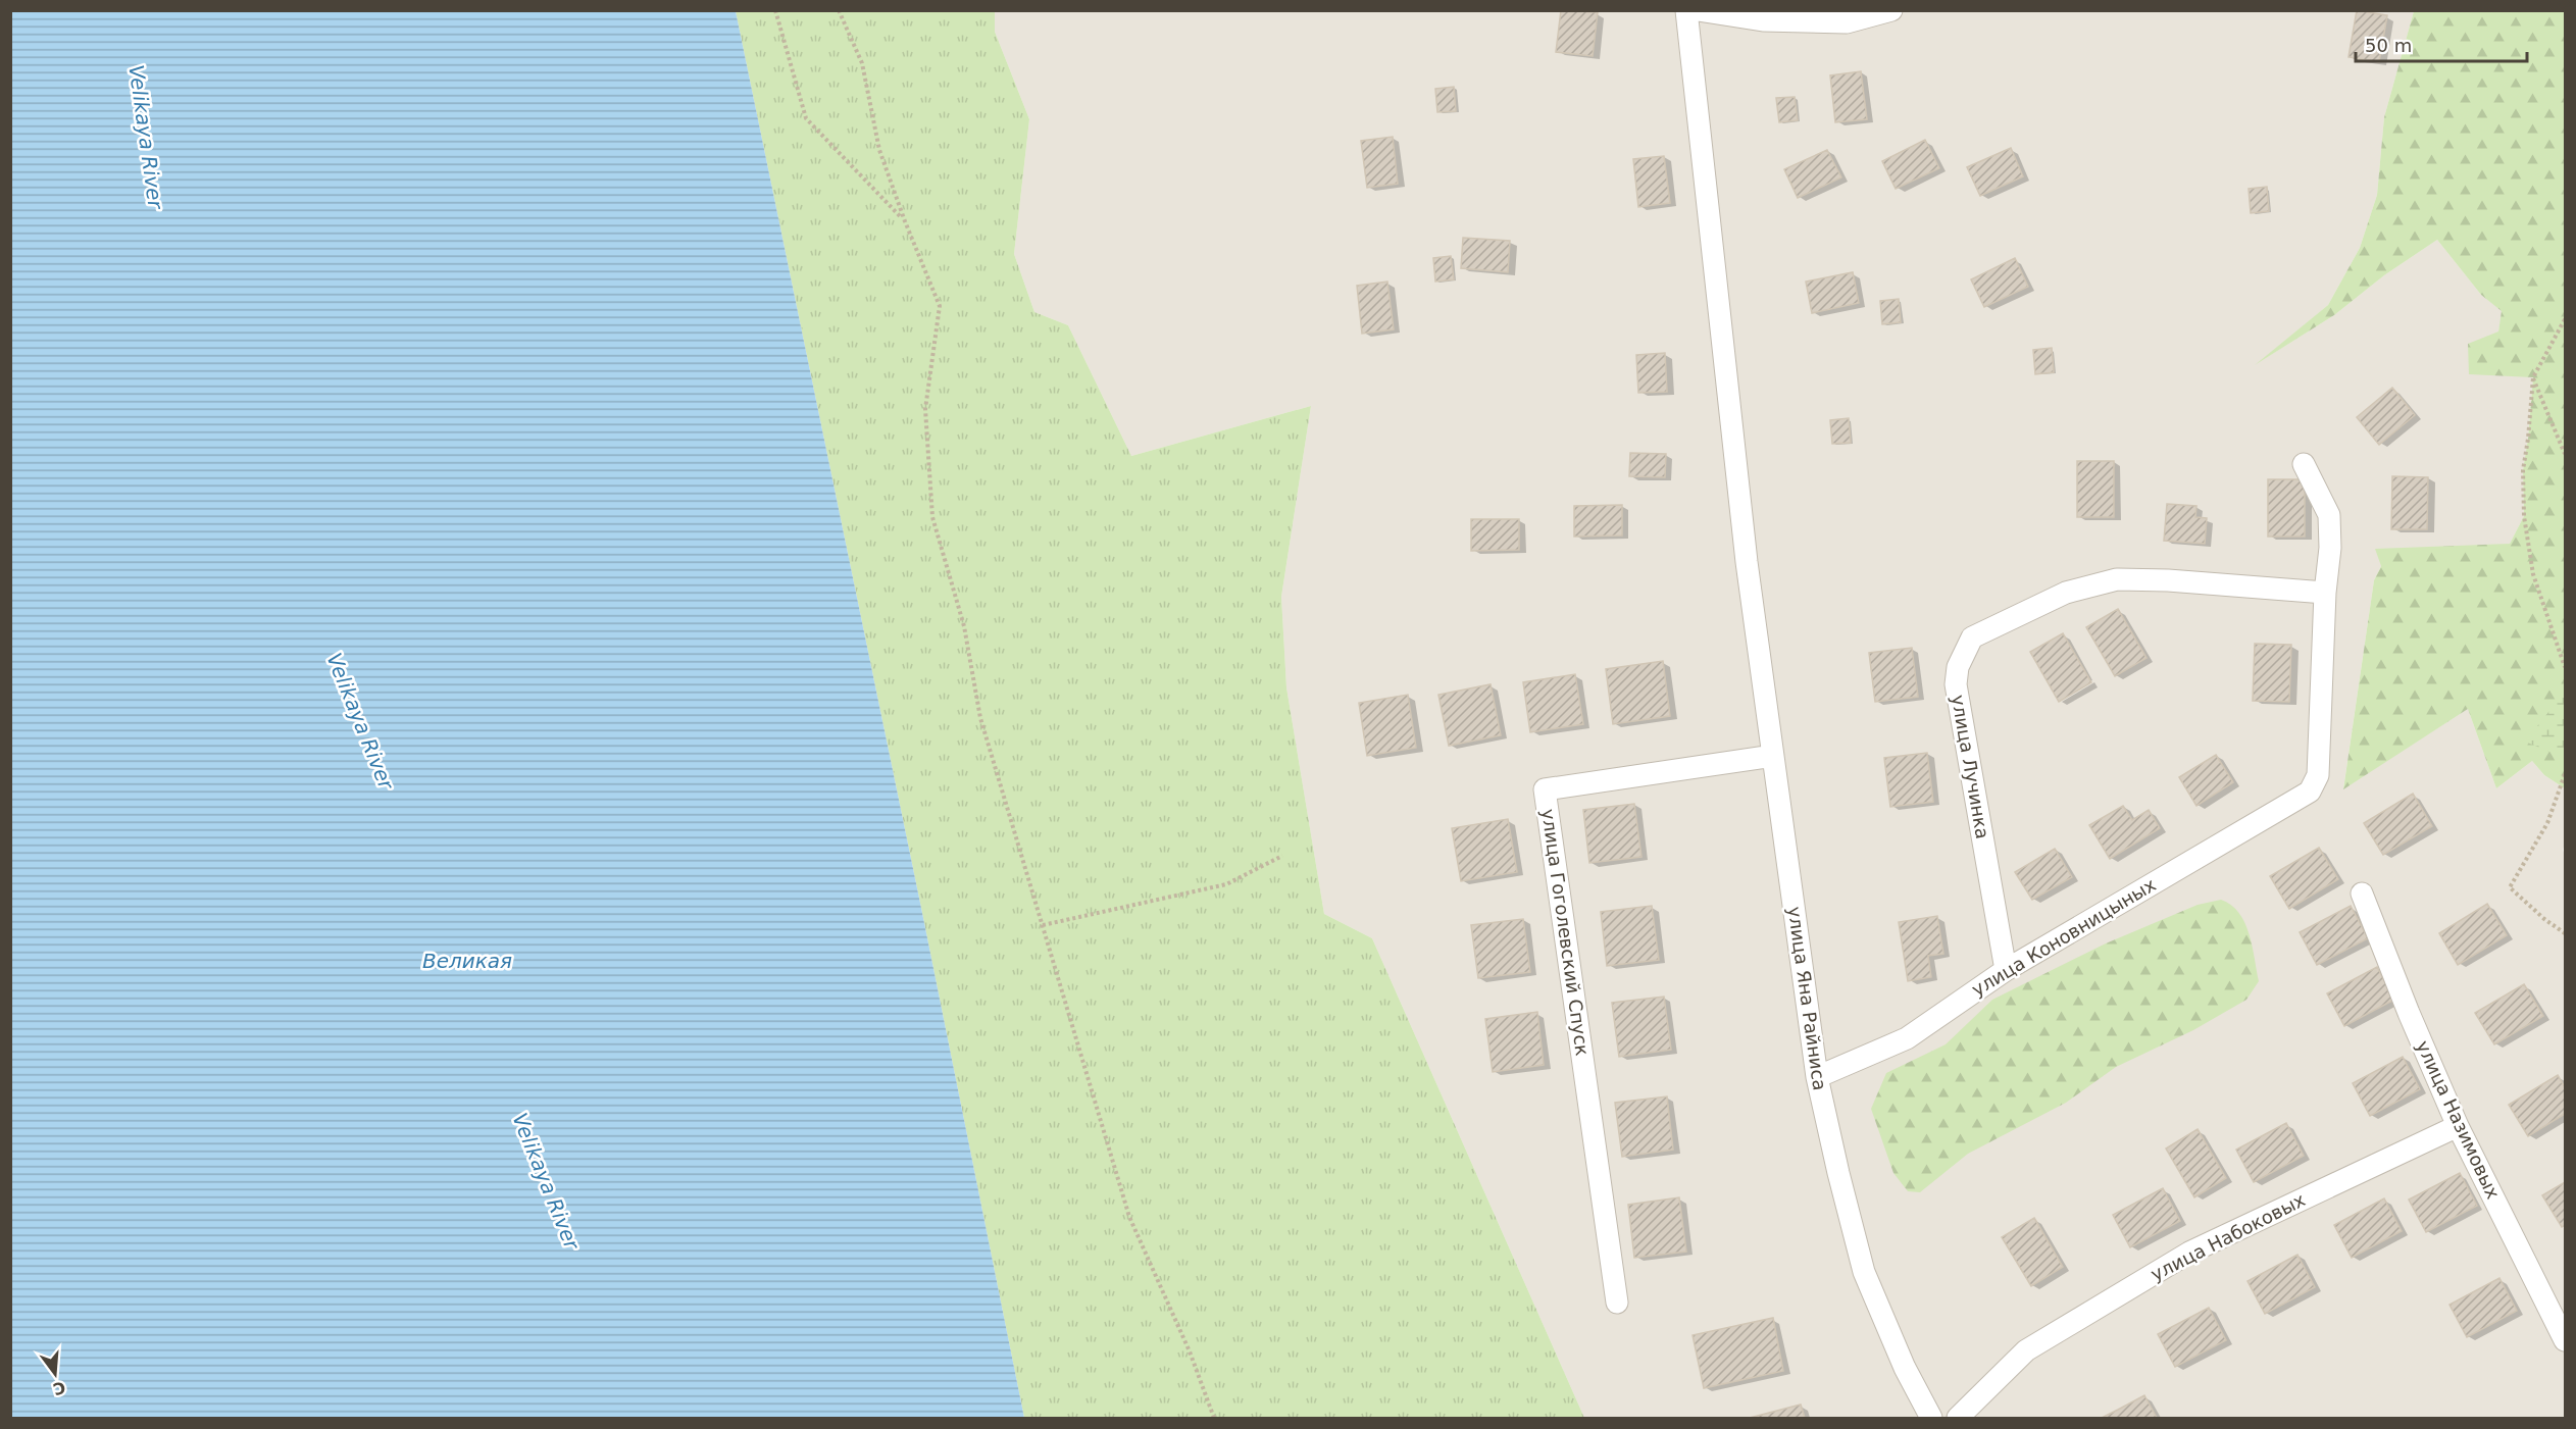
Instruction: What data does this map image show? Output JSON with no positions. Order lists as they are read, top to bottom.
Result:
{
  "streets": {
    "street": [
      "улица Лучинка",
      "улица Гоголевский Спуск",
      "улица Коновницыных",
      "улица Яна Райниса",
      "улица Назимовых",
      "улица Набоковых"
    ]
  },
  "crossings": [
    ["улица Лучинка", "улица Коновницыных"],
    ["улица Гоголевский Спуск", "улица Яна Райниса"],
    ["улица Коновницыных", "улица Яна Райниса"],
    ["улица Назимовых", "улица Набоковых"]
  ],
  "water": ["Velikaya River", "Великая"],
  "scale_bar": "50 m",
  "north": "bottom"
}
